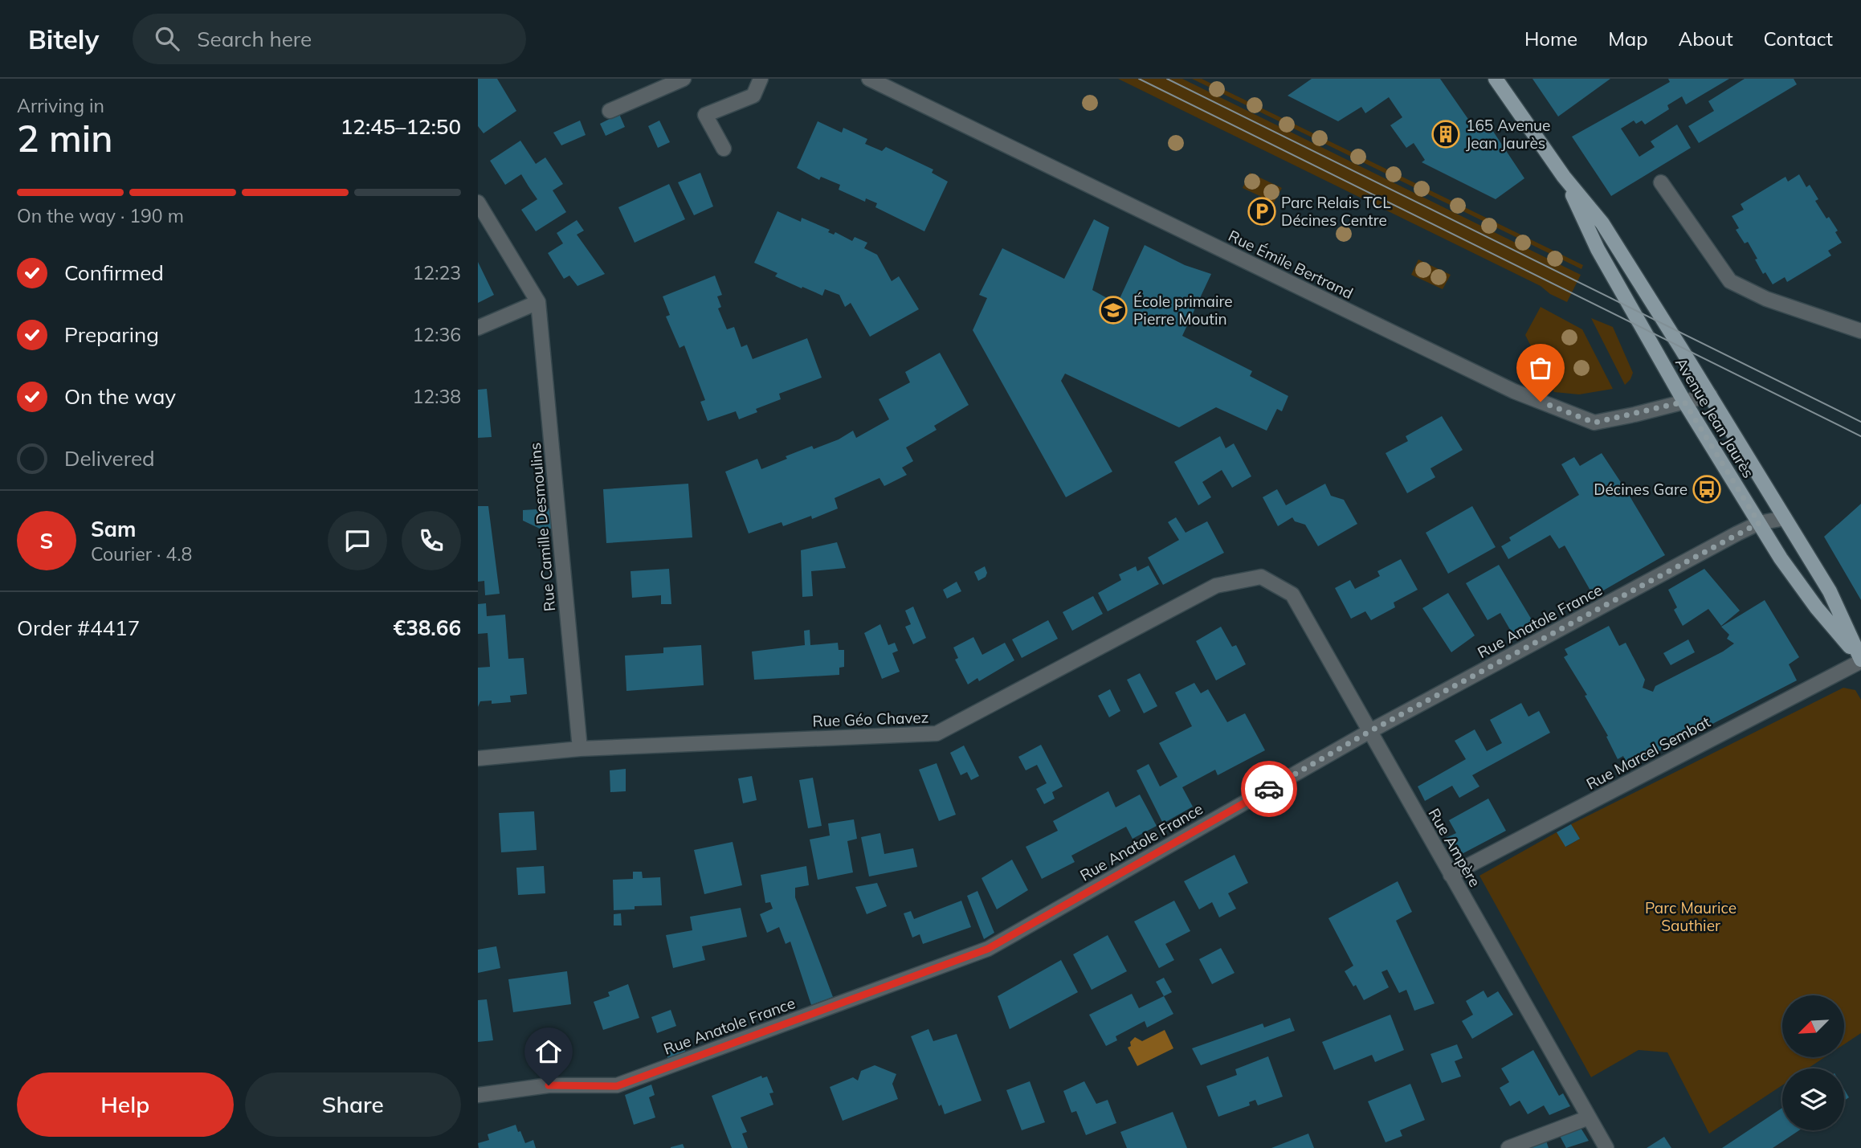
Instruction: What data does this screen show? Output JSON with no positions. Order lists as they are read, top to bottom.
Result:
{
  "streets": {
    "main road": ["Avenue Jean Jaurès"],
    "street": [
      "Rue Émile Bertrand",
      "Rue Camille Desmoulins",
      "Rue Anatole France",
      "Rue Géo Chavez",
      "Rue Marcel Sembat",
      "Rue Ampère"
    ]
  },
  "crossings": [
    ["Rue Émile Bertrand", "Avenue Jean Jaurès"],
    ["Avenue Jean Jaurès", "Rue Anatole France"],
    ["Avenue Jean Jaurès", "Rue Marcel Sembat"],
    ["Rue Camille Desmoulins", "Rue Géo Chavez"],
    ["Rue Anatole France", "Rue Ampère"],
    ["Rue Géo Chavez", "Rue Ampère"],
    ["Rue Marcel Sembat", "Rue Ampère"]
  ],
  "parks": ["Parc Maurice Sauthier"],
  "places": {
    "building": ["165 Avenue Jean Jaurès"],
    "parking": ["Parc Relais TCL Décines Centre"],
    "school or university": ["École primaire Pierre Moutin"],
    "bus stop": ["Décines Gare"]
  },
  "north": "bottom left",
  "page": {
    "header": "Bitely",
    "search": "Search here",
    "nav": [
      "Home",
      "Map",
      "About",
      "Contact"
    ],
    "heading": ["2 min", "Arriving in", "12:45–12:50"],
    "panel": [
      "Sam",
      "Courier · 4.8",
      "Order #4417",
      "€38.66"
    ],
    "bar": "On the way · 190 m",
    "list": [
      ["Confirmed", "12:23"],
      ["Preparing", "12:36"],
      ["On the way", "12:38"],
      "Delivered"
    ],
    "round": "S",
    "buttons": ["Help", "Share"]
  }
}
